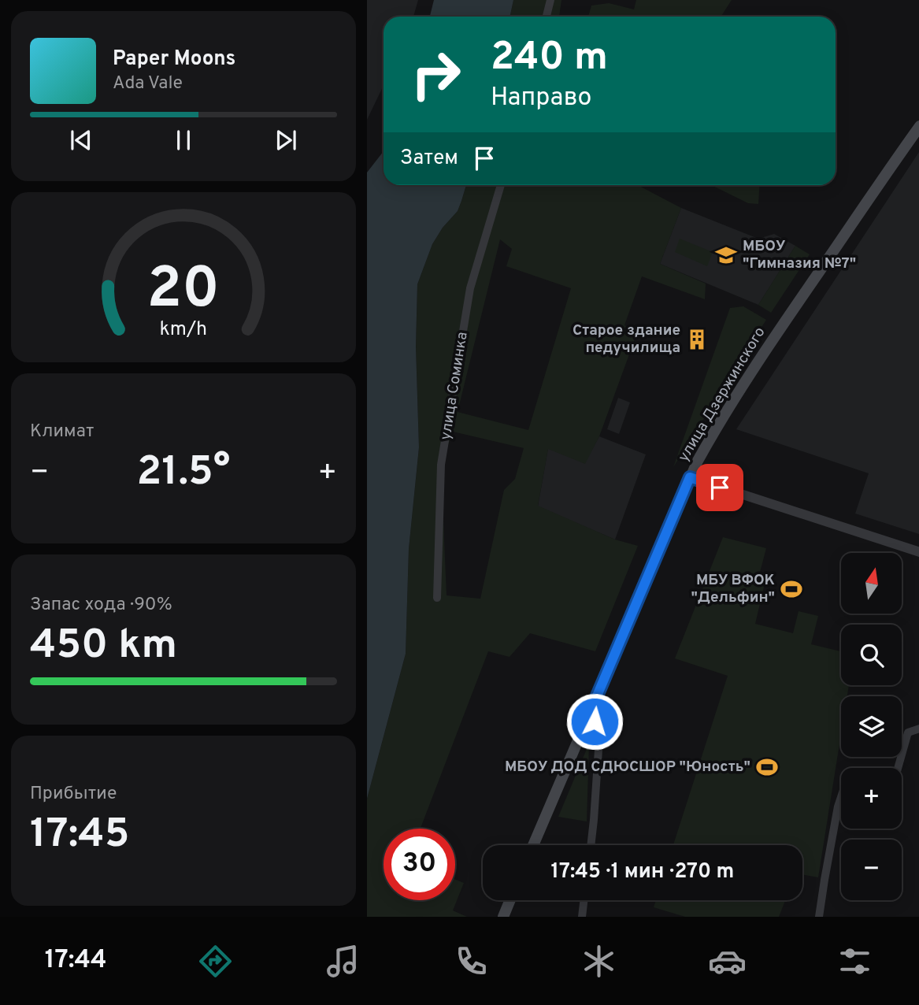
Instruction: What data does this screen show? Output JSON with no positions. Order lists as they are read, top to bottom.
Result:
{
  "streets": {
    "main road": ["улица Дзержинского"],
    "street": ["улица Соминка"]
  },
  "places": {
    "school or university": ["МБОУ \"Гимназия №7\""],
    "building": ["Старое здание педучилища"],
    "sports": ["МБУ ВФОК \"Дельфин\"", "МБОУ ДОД СДЮСШОР \"Юность\""]
  },
  "north": "top",
  "page": {
    "turn": ["240 m", "Направо"],
    "song": ["Paper Moons", "Ada Vale"],
    "then": "Затем",
    "tile": [
      "Климат",
      ["Запас хода · 90%", "450 km"],
      ["Прибытие", "17:45"]
    ],
    "heat": ["−", "21.5°", "+"],
    "map_buttons": ["+", "−"],
    "limit": "30",
    "trip": "17:45 · 1 мин · 270 m",
    "tabs": "17:44",
    "gauge": ["20", "km/h"]
  }
}
